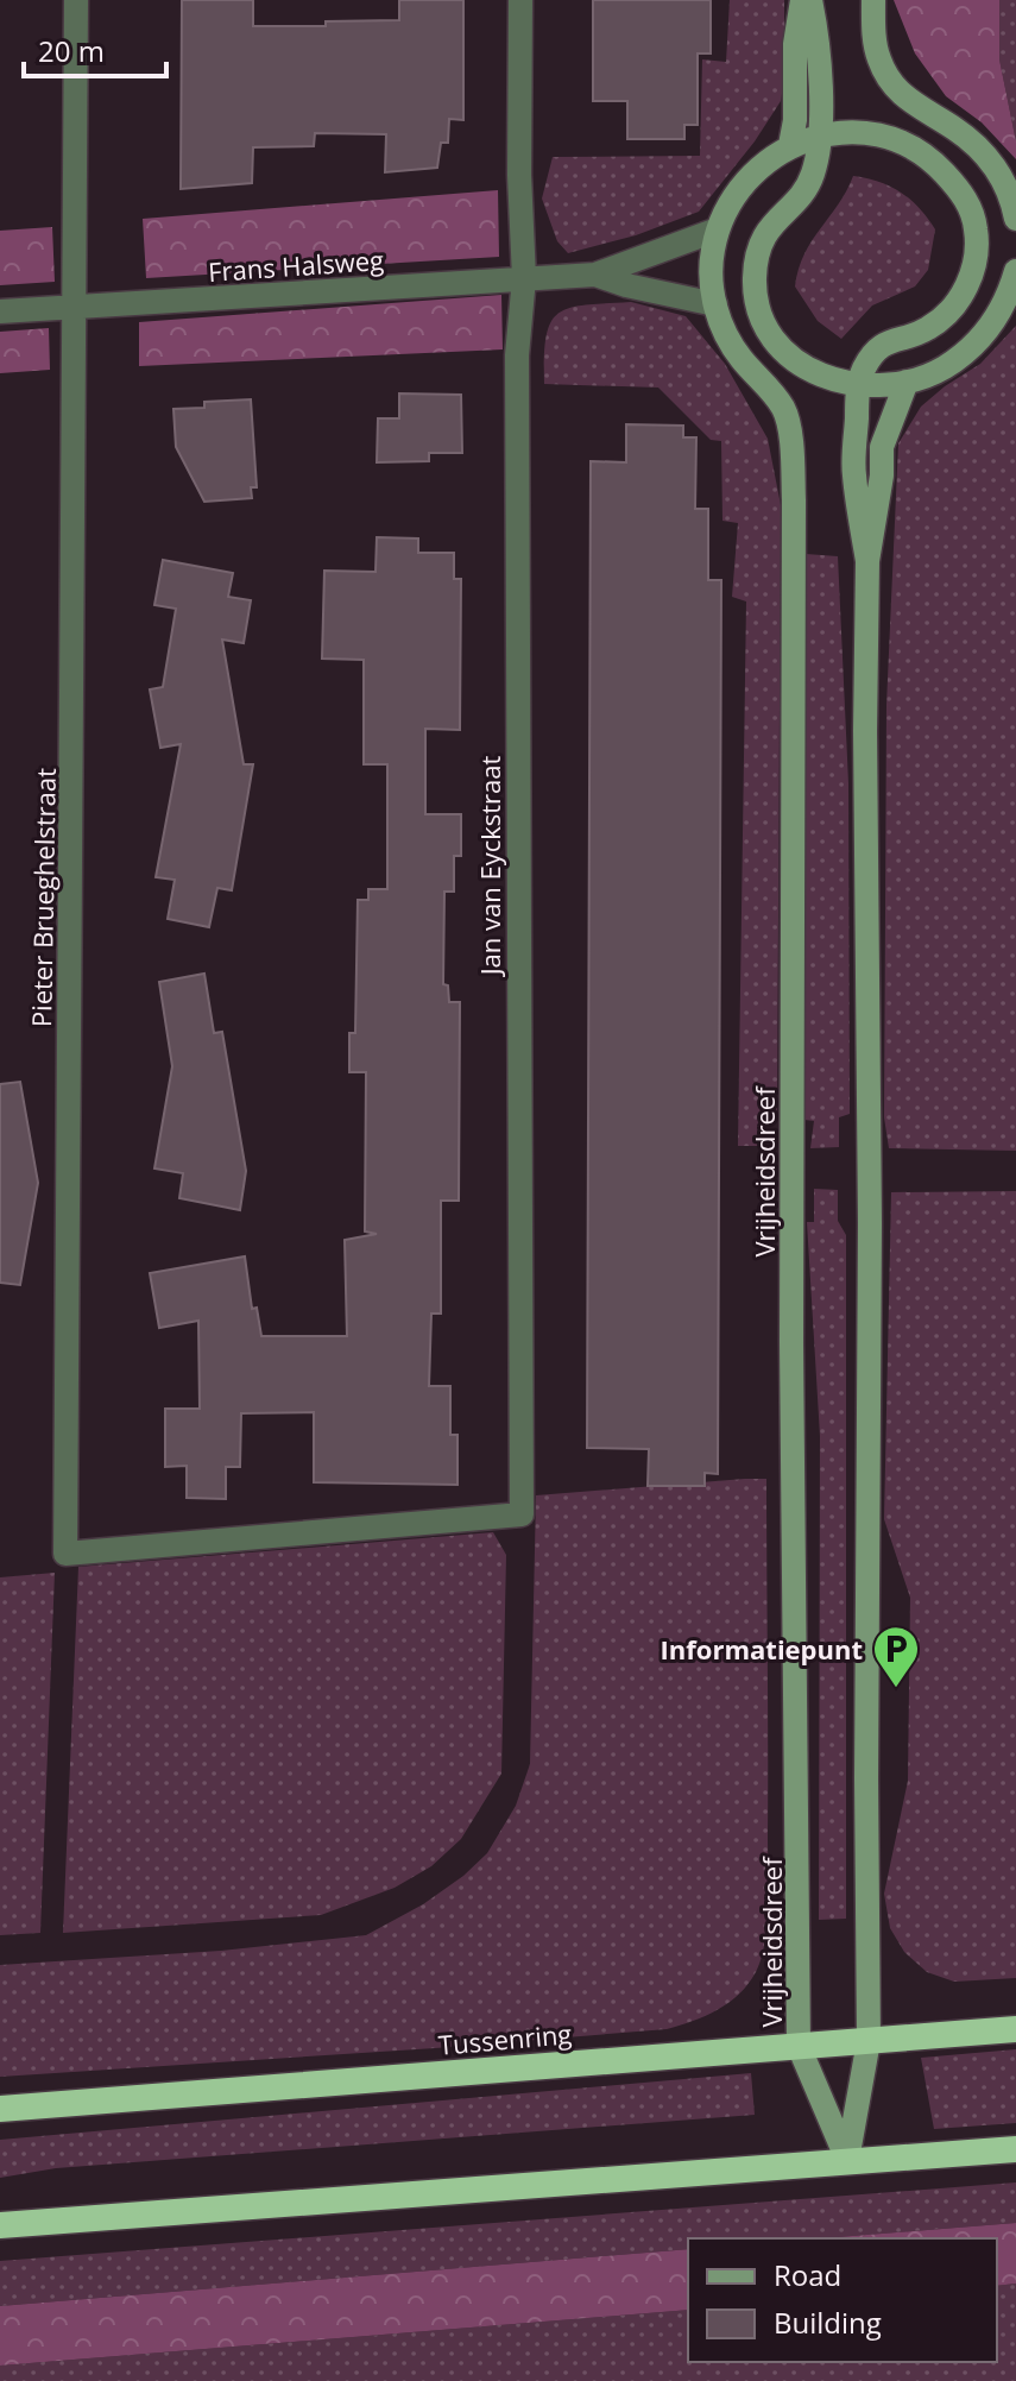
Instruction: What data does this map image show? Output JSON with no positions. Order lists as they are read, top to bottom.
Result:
{
  "streets": {
    "highway": ["Tussenring"],
    "main road": ["Vrijheidsdreef"],
    "street": ["Frans Halsweg", "Jan van Eyckstraat", "Pieter Brueghelstraat"]
  },
  "crossings": [
    ["Frans Halsweg", "Jan van Eyckstraat"],
    ["Frans Halsweg", "Pieter Brueghelstraat"],
    ["Frans Halsweg", "Vrijheidsdreef"],
    ["Jan van Eyckstraat", "Pieter Brueghelstraat"],
    ["Vrijheidsdreef", "Tussenring"]
  ],
  "places": {
    "parking": ["Informatiepunt"]
  },
  "legend": ["Road", "Building"],
  "scale_bar": "20 m"
}
